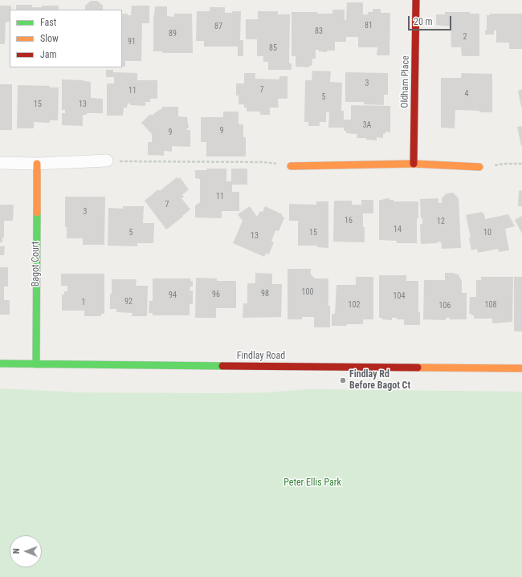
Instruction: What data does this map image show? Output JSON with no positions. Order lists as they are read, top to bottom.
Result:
{
  "streets": {
    "street": ["Oldham Place", "Bagot Court", "Findlay Road"]
  },
  "crossings": [
    ["Bagot Court", "Findlay Road"]
  ],
  "parks": ["Peter Ellis Park"],
  "places": ["Findlay Rd Before Bagot Ct"],
  "house_numbers": [
    "81",
    "87",
    "83",
    "89",
    "2",
    "91",
    "85",
    "3",
    "7",
    "11",
    "4",
    "5",
    "15",
    "13",
    "3A",
    "9",
    "9",
    "11",
    "7",
    "3",
    "16",
    "12",
    "14",
    "5",
    "15",
    "10",
    "13",
    "100",
    "98",
    "96",
    "94",
    "104",
    "92",
    "1",
    "102",
    "108",
    "106"
  ],
  "legend": ["Fast", "Slow", "Jam"],
  "scale_bar": "20 m",
  "north": "left"
}
